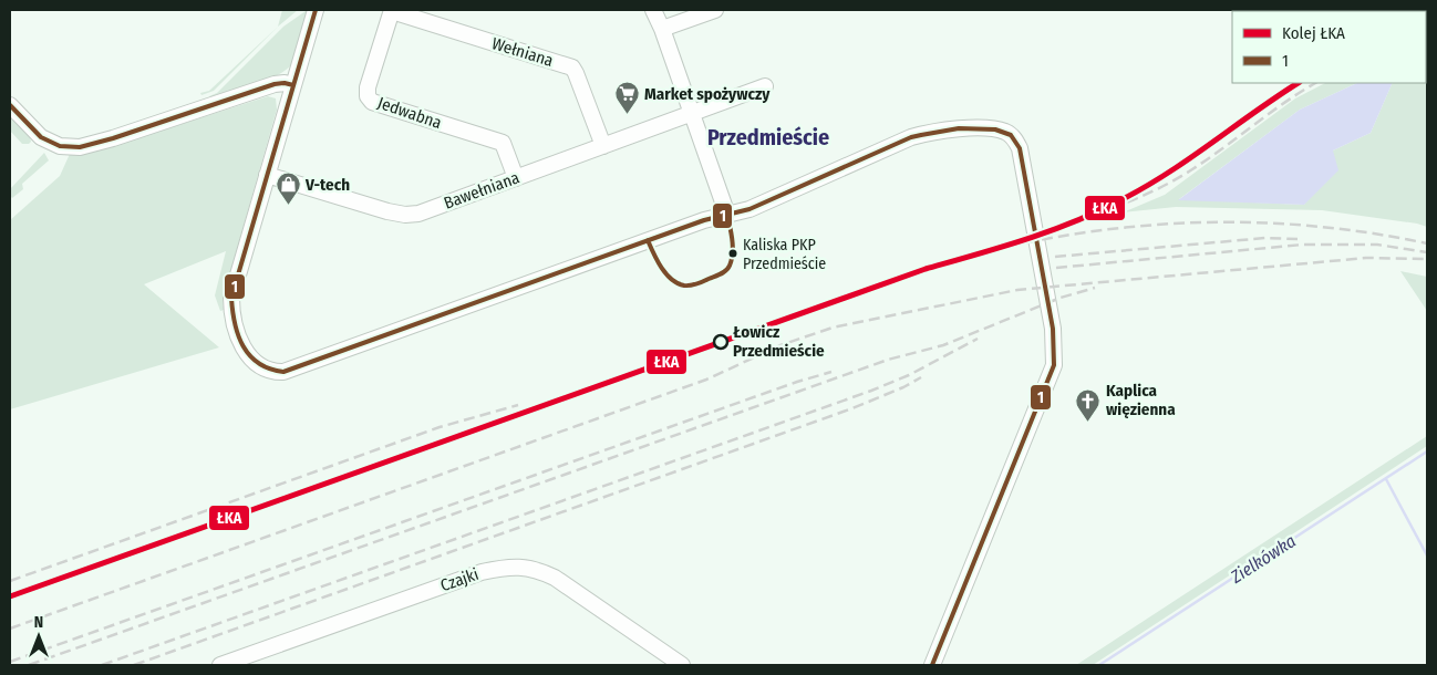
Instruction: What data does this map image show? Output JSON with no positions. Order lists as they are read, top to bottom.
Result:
{
  "streets": {
    "street": [
      "Wełniana",
      "Jedwabna",
      "Bawełniana",
      "Czajki"
    ]
  },
  "crossings": [
    ["Wełniana", "Jedwabna"],
    ["Wełniana", "Bawełniana"],
    ["Jedwabna", "Bawełniana"]
  ],
  "districts": ["Przedmieście"],
  "water": ["Zielkówka"],
  "places": {
    "supermarket": ["Market spożywczy"],
    "shop": ["V-tech"],
    "other": ["Kaliska PKP Przedmieście", "Łowicz Przedmieście"],
    "church": ["Kaplica więzienna"]
  },
  "lines": ["transit line 1", "rail line ŁKA"],
  "legend": ["Kolej ŁKA", "1"],
  "north": "top"
}
